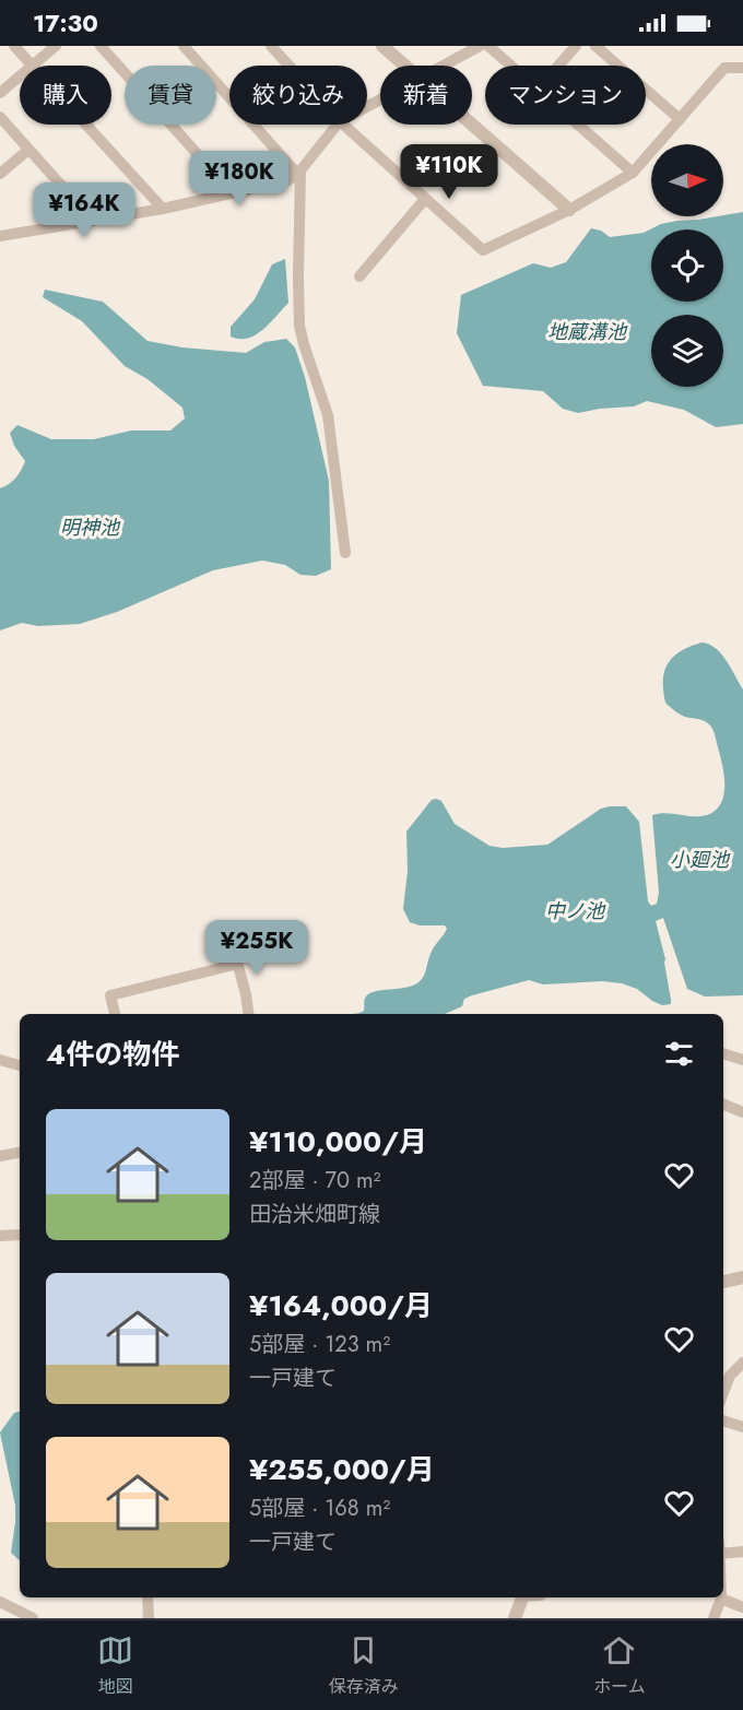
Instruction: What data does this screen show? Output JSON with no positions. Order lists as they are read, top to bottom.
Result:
{
  "water": [
    "地蔵溝池",
    "明神池",
    "小廻池",
    "中ノ池"
  ],
  "north": "right",
  "page": {
    "status": "17:30",
    "chip": [
      "購入",
      "賃貸",
      "絞り込み",
      "新着",
      "マンション"
    ],
    "price": [
      "¥110K",
      "¥180K",
      "¥164K",
      "¥255K"
    ],
    "heading": "4件の物件",
    "list": [
      {
        "name": "¥110,000/月",
        "note": "2部屋 · 70 m² · 田治米畑町線"
      },
      {
        "name": "¥164,000/月",
        "note": "5部屋 · 123 m² · 一戸建て"
      },
      {
        "name": "¥255,000/月",
        "note": "5部屋 · 168 m² · 一戸建て"
      }
    ],
    "tabs": ["地図", "保存済み", "ホーム"]
  }
}
